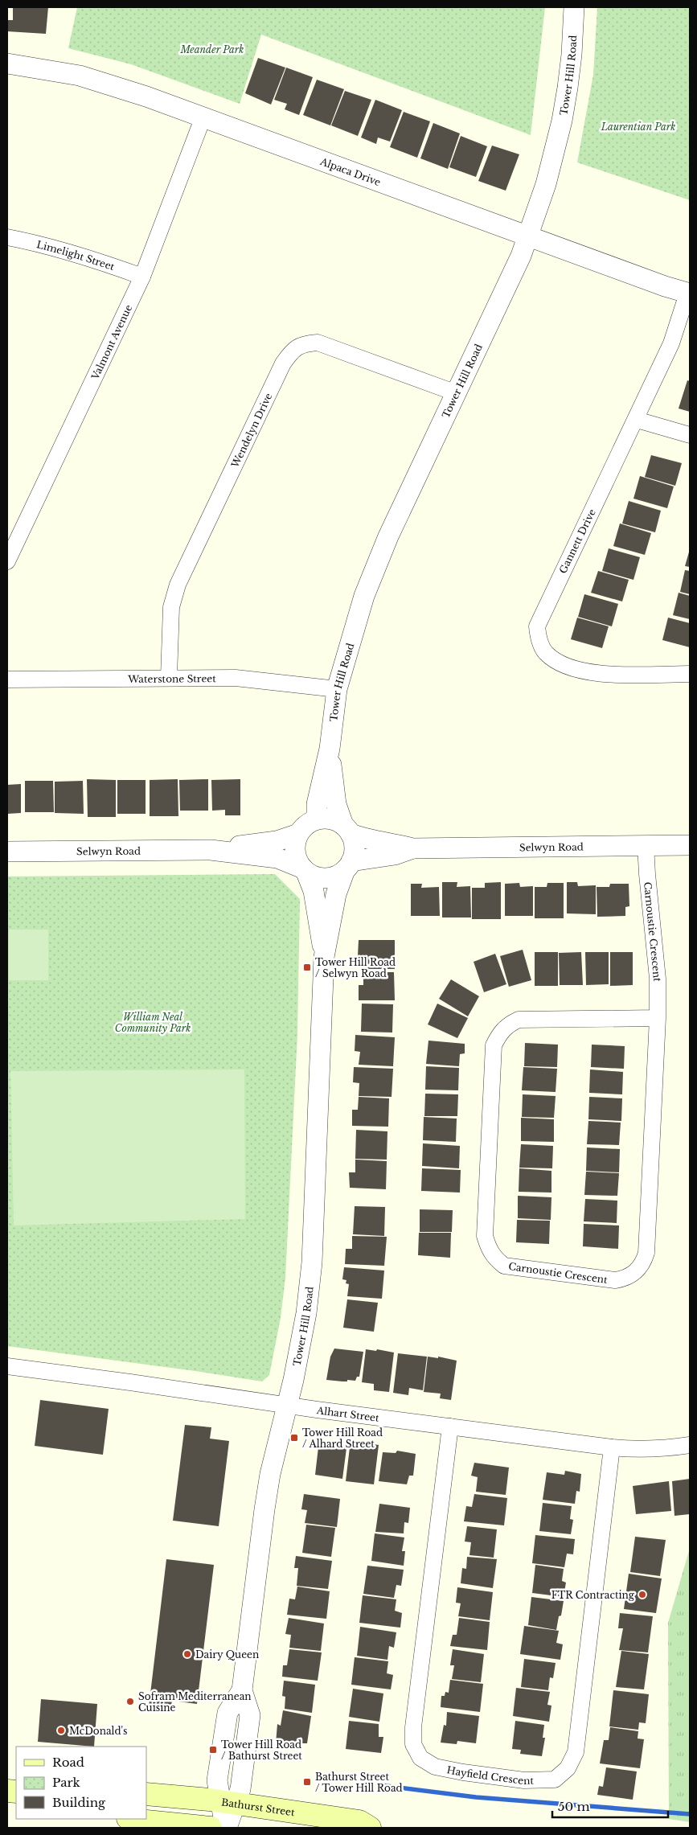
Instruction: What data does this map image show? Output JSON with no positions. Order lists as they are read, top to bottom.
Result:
{
  "streets": {
    "main road": ["Bathurst Street"],
    "street": [
      "Tower Hill Road",
      "Alpaca Drive",
      "Limelight Street",
      "Valmont Avenue",
      "Wendelyn Drive",
      "Gannett Drive",
      "Waterstone Street",
      "Selwyn Road",
      "Carnoustie Crescent",
      "Alhart Street",
      "Hayfield Crescent"
    ]
  },
  "crossings": [
    ["Tower Hill Road", "Alpaca Drive"],
    ["Tower Hill Road", "Wendelyn Drive"],
    ["Tower Hill Road", "Waterstone Street"],
    ["Tower Hill Road", "Selwyn Road"],
    ["Tower Hill Road", "Alhart Street"],
    ["Tower Hill Road", "Bathurst Street"],
    ["Alpaca Drive", "Valmont Avenue"],
    ["Alpaca Drive", "Gannett Drive"],
    ["Limelight Street", "Valmont Avenue"],
    ["Wendelyn Drive", "Waterstone Street"],
    ["Selwyn Road", "Carnoustie Crescent"],
    ["Alhart Street", "Hayfield Crescent"]
  ],
  "parks": ["Meander Park", "Laurentian Park", "William Neal Community Park"],
  "places": {
    "transit": [
      "Tower Hill Road / Selwyn Road",
      "Tower Hill Road / Alhard Street",
      "Tower Hill Road / Bathurst Street",
      "Bathurst Street / Tower Hill Road"
    ],
    "other": [
      "FTR Contracting",
      "Dairy Queen",
      "Sofram Mediterranean Cuisine",
      "McDonald's"
    ]
  },
  "legend": ["Road", "Park", "Building"],
  "scale_bar": "50 m"
}
